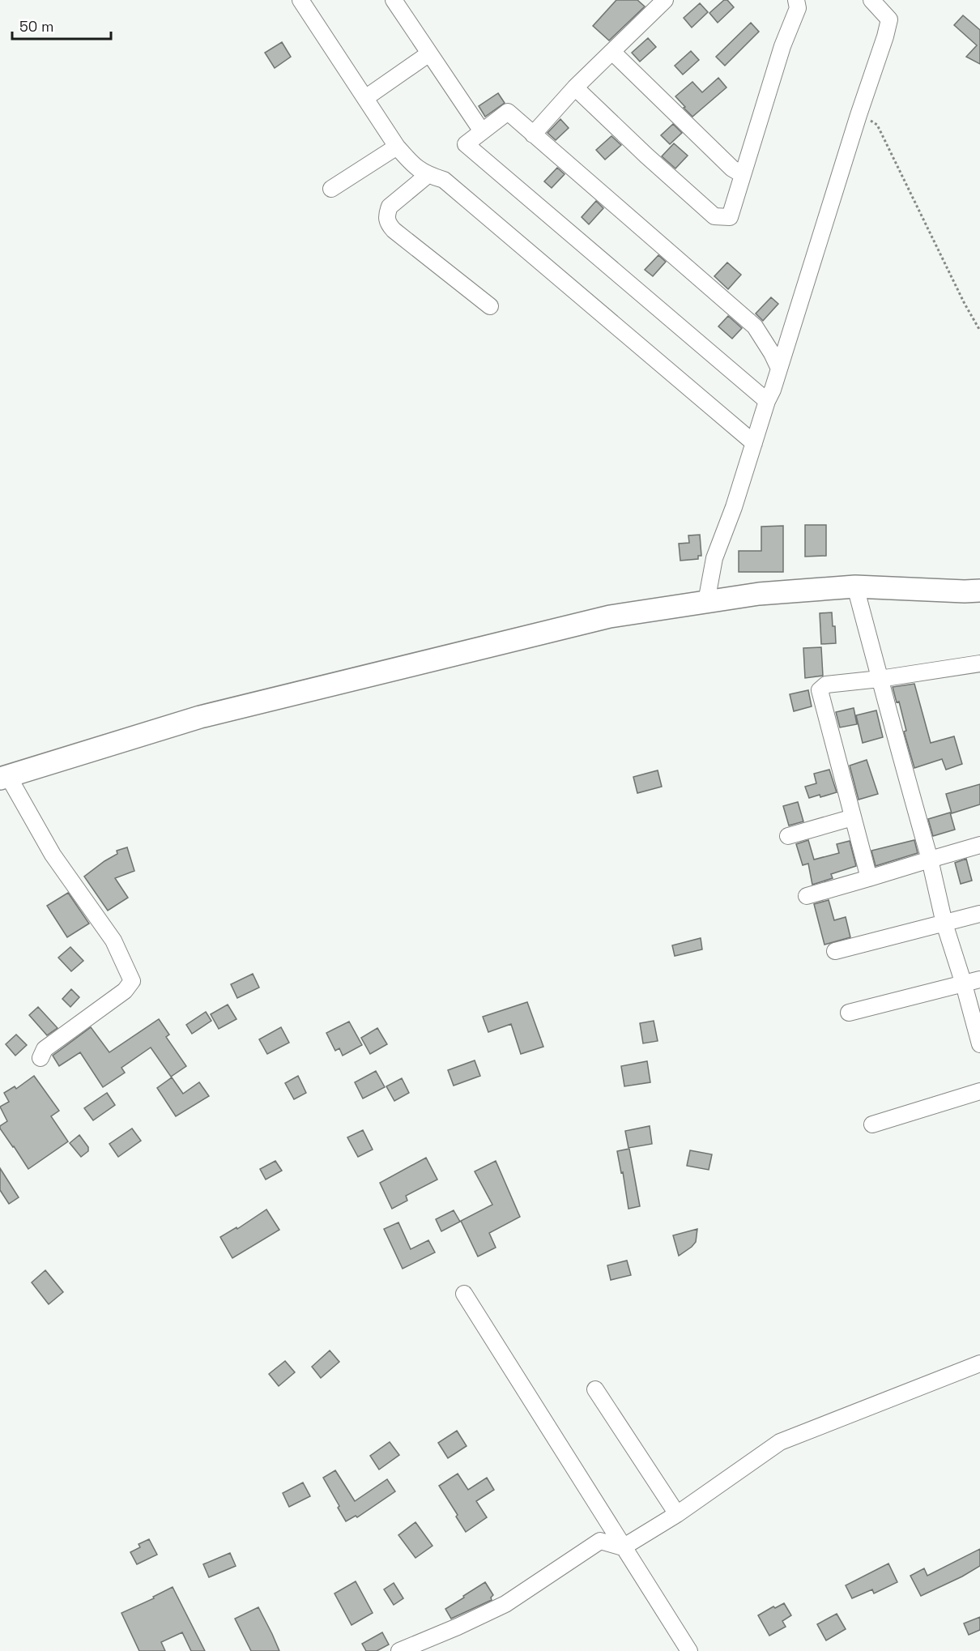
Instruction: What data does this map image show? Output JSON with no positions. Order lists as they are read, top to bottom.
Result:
{
  "scale_bar": "50 m"
}
